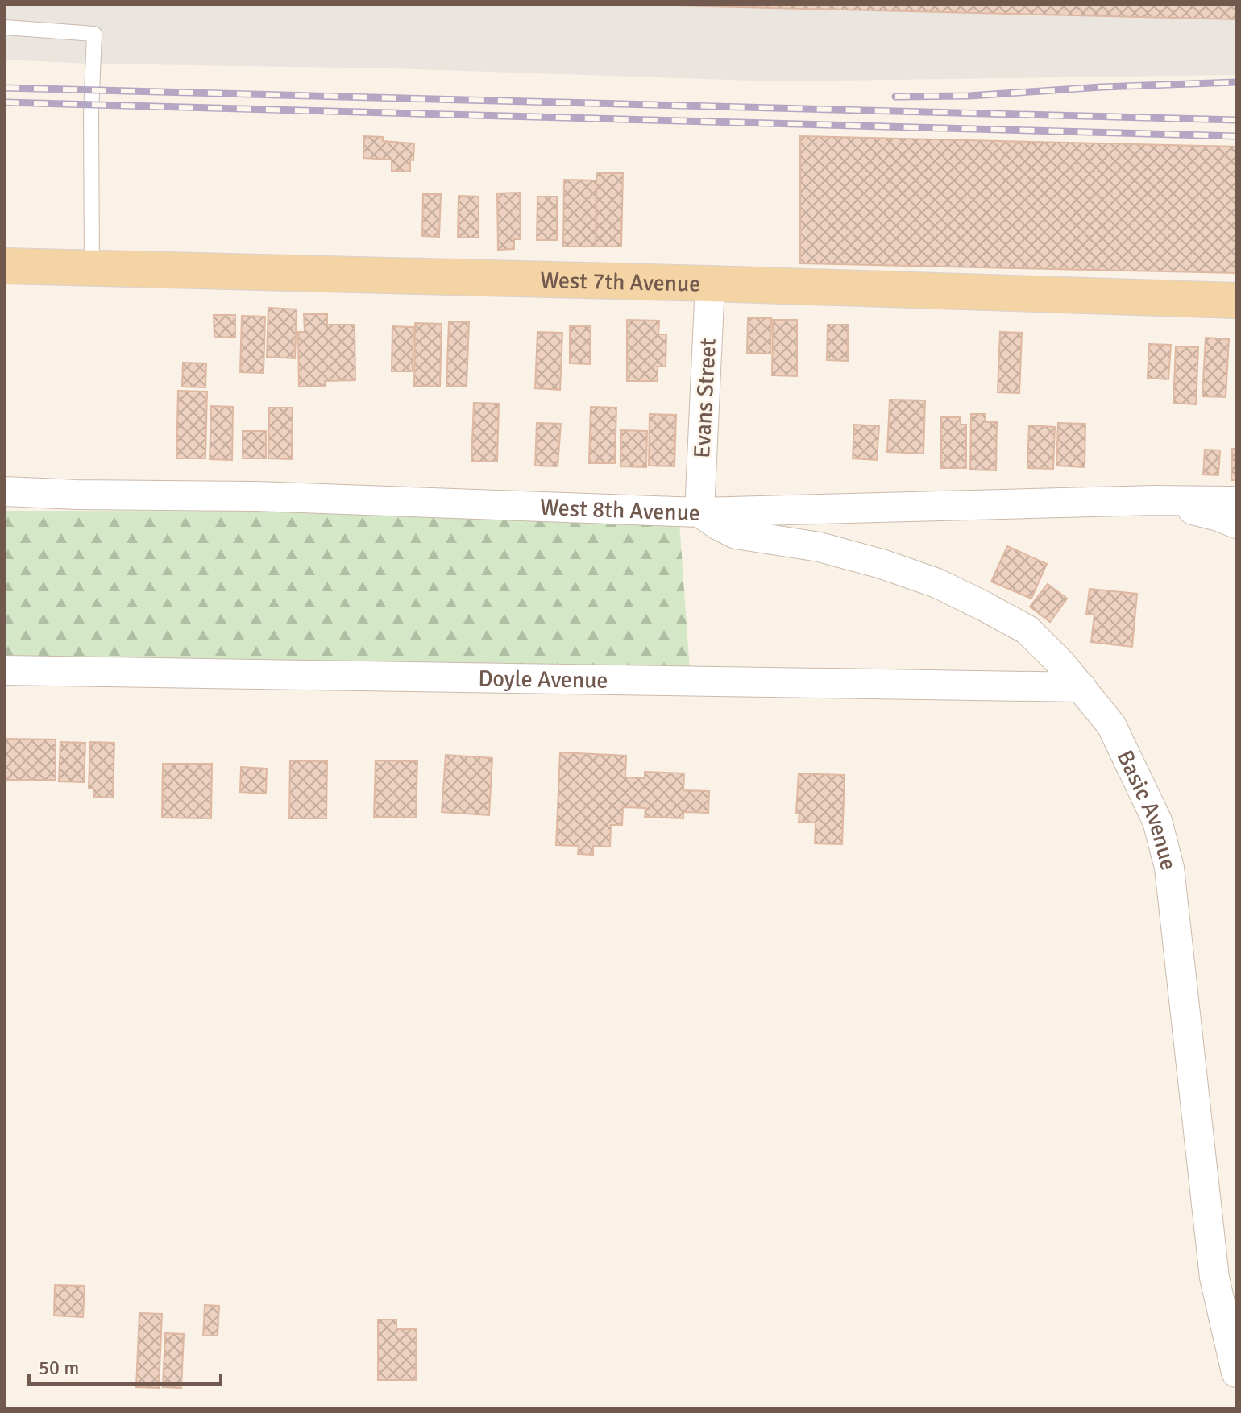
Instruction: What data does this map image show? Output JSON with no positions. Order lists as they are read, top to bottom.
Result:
{
  "streets": {
    "main road": ["West 7th Avenue"],
    "street": [
      "Evans Street",
      "West 8th Avenue",
      "Doyle Avenue",
      "Basic Avenue"
    ]
  },
  "crossings": [
    ["West 7th Avenue", "Evans Street"],
    ["Evans Street", "West 8th Avenue"],
    ["Evans Street", "Basic Avenue"],
    ["West 8th Avenue", "Basic Avenue"],
    ["Doyle Avenue", "Basic Avenue"]
  ],
  "scale_bar": "50 m"
}
